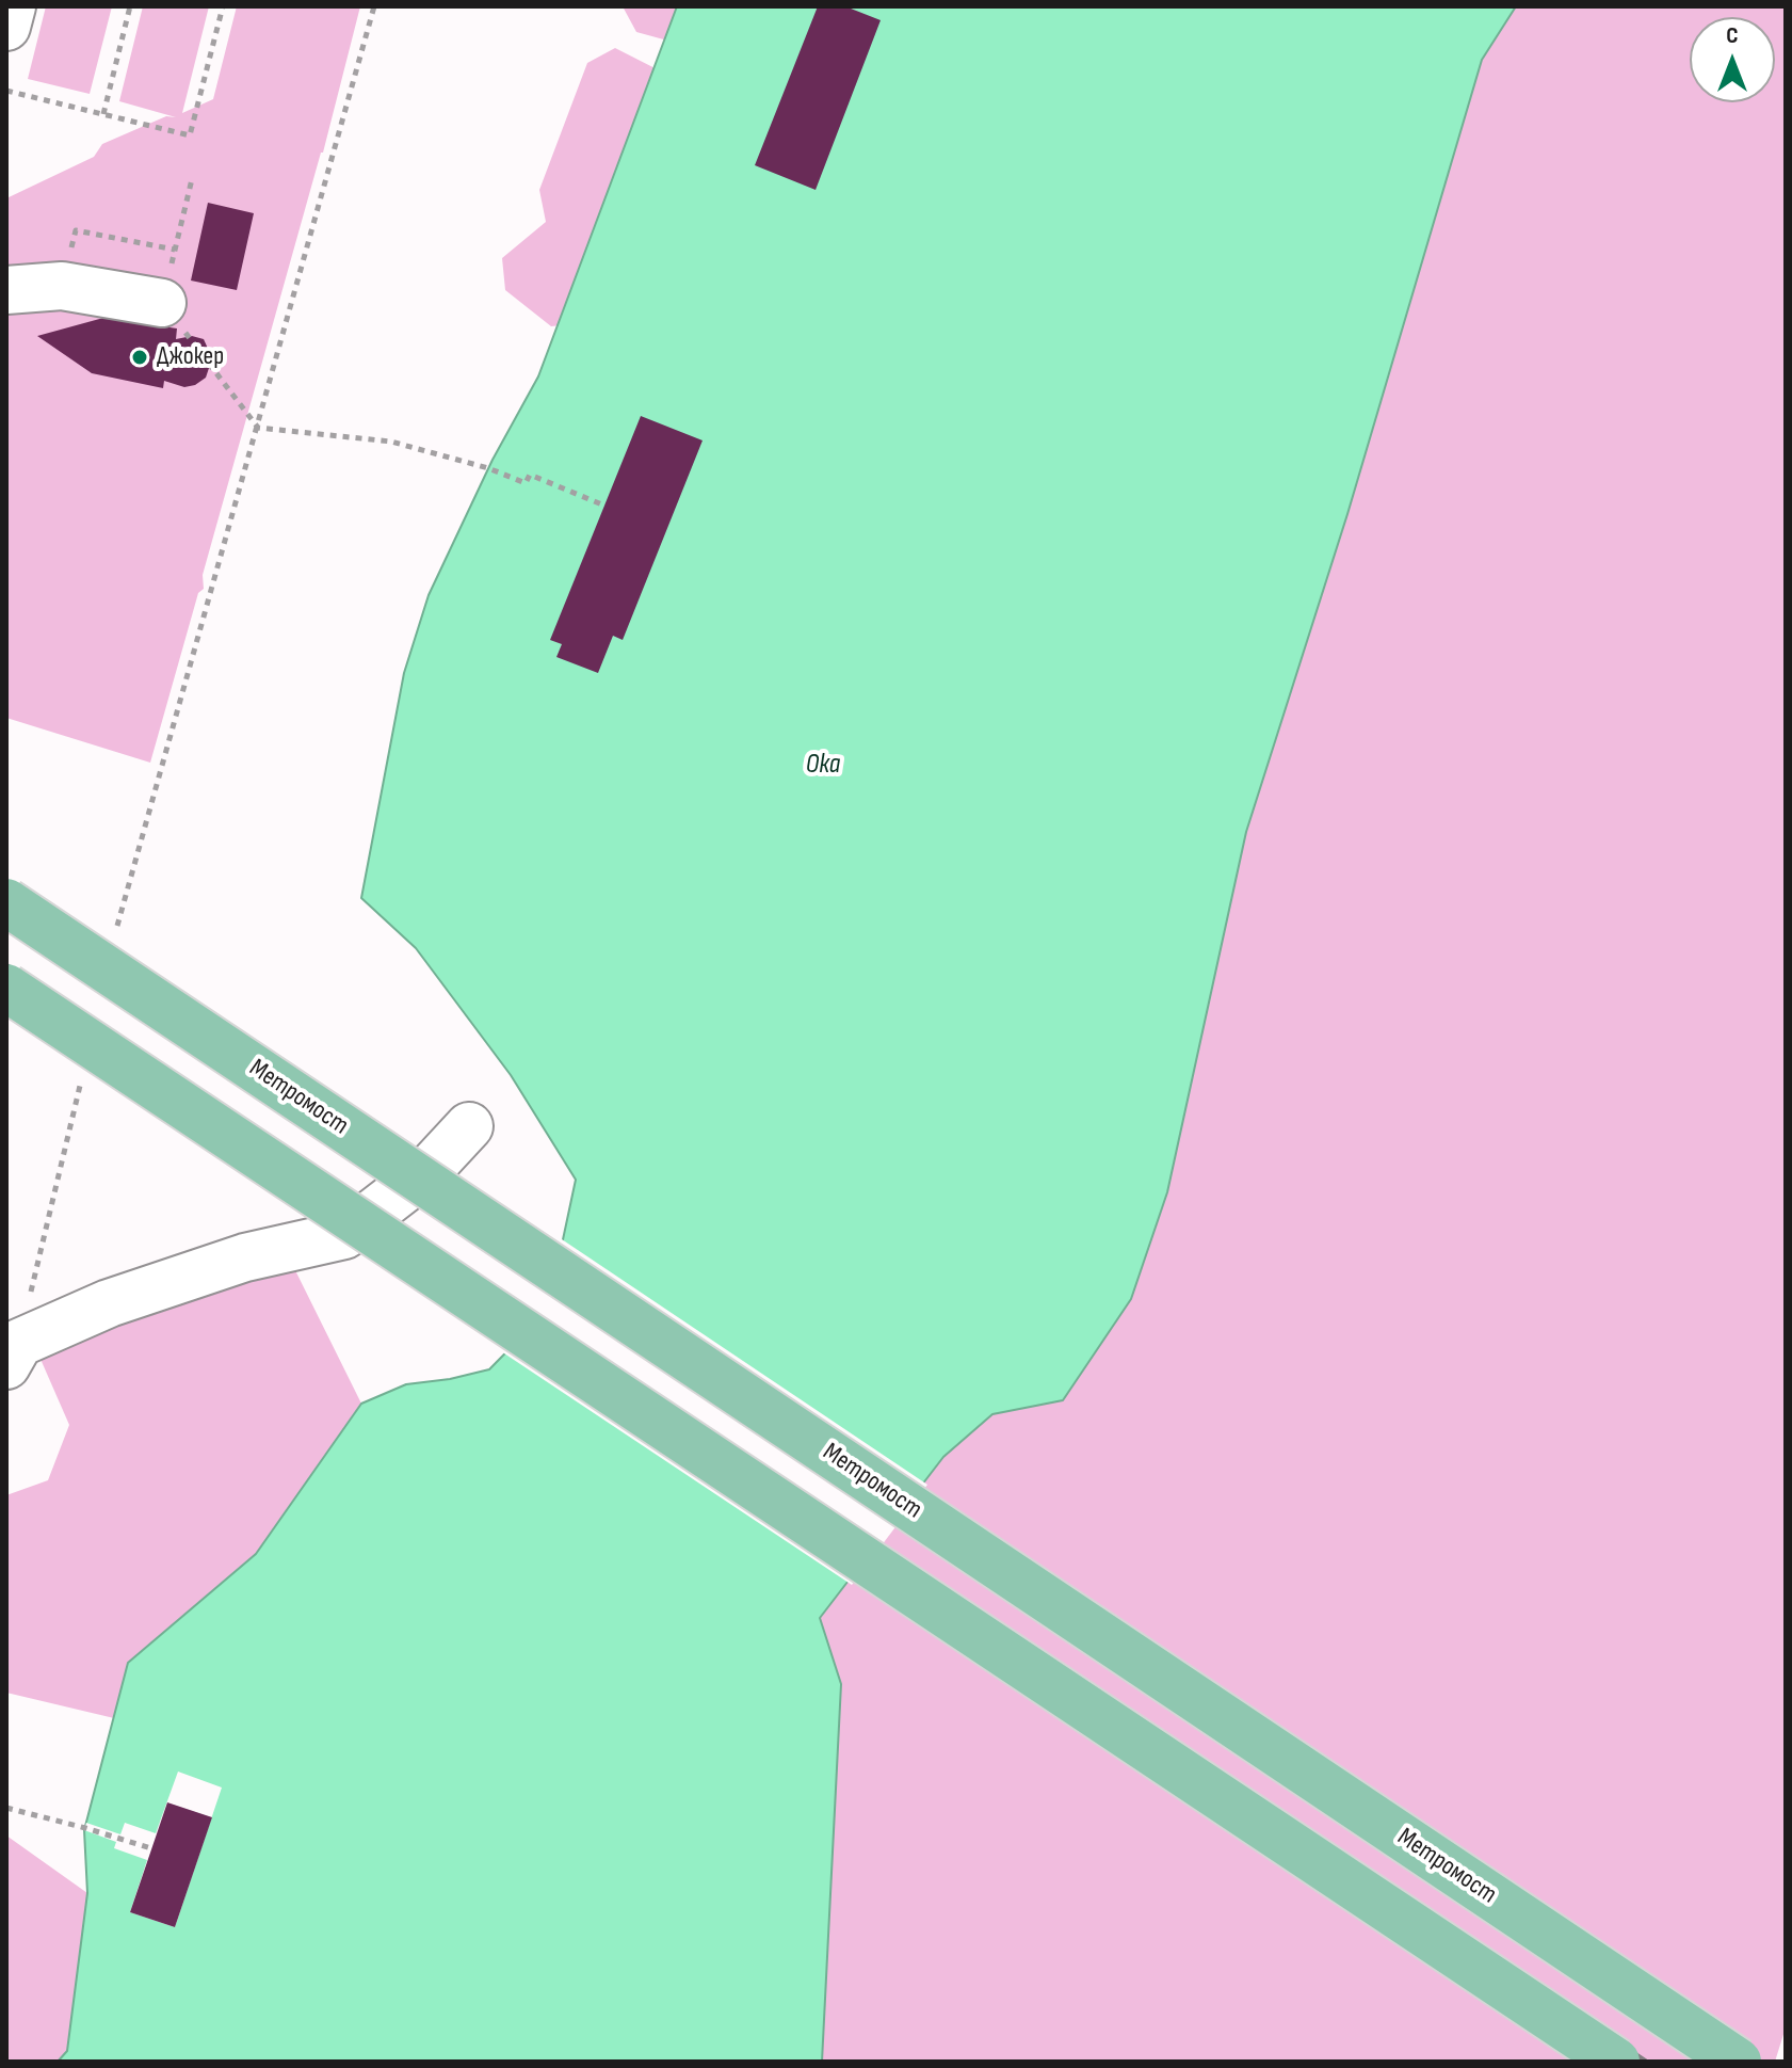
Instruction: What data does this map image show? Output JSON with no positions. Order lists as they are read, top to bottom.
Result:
{
  "streets": {
    "main road": ["Метромост"]
  },
  "water": ["Ока"],
  "places": ["Джокер"],
  "north": "top"
}
